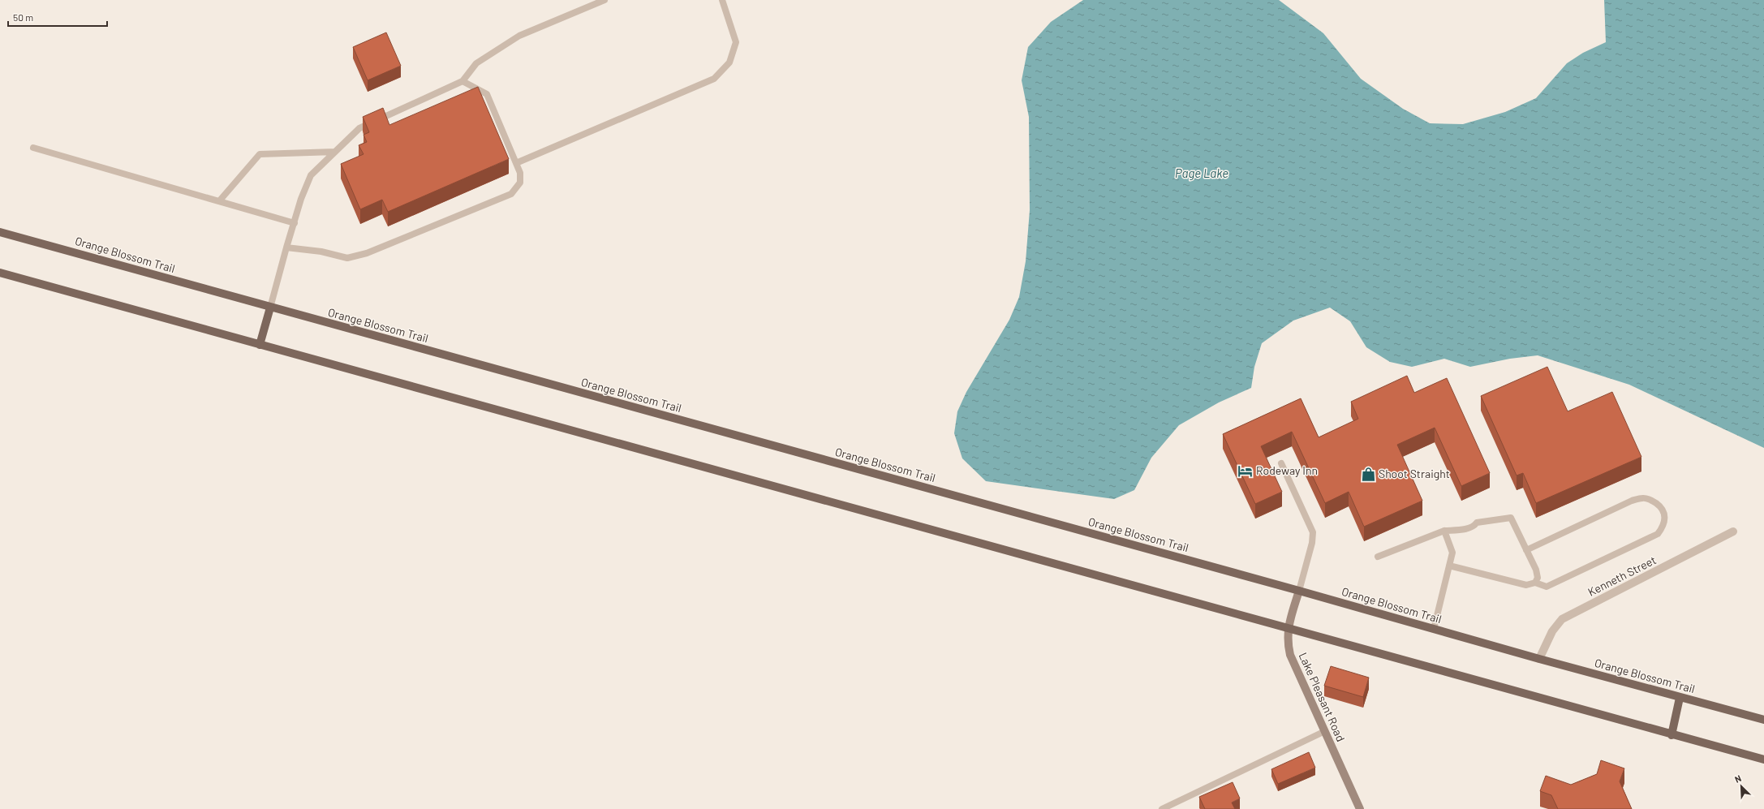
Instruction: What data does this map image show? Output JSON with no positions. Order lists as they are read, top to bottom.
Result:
{
  "streets": {
    "main road": ["Orange Blossom Trail"],
    "street": ["Kenneth Street", "Lake Pleasant Road"]
  },
  "crossings": [
    ["Orange Blossom Trail", "Kenneth Street"],
    ["Orange Blossom Trail", "Lake Pleasant Road"]
  ],
  "water": ["Page Lake"],
  "places": {
    "hotel": ["Rodeway Inn"],
    "shop": ["Shoot Straight"]
  },
  "scale_bar": "50 m",
  "north": "top left"
}
